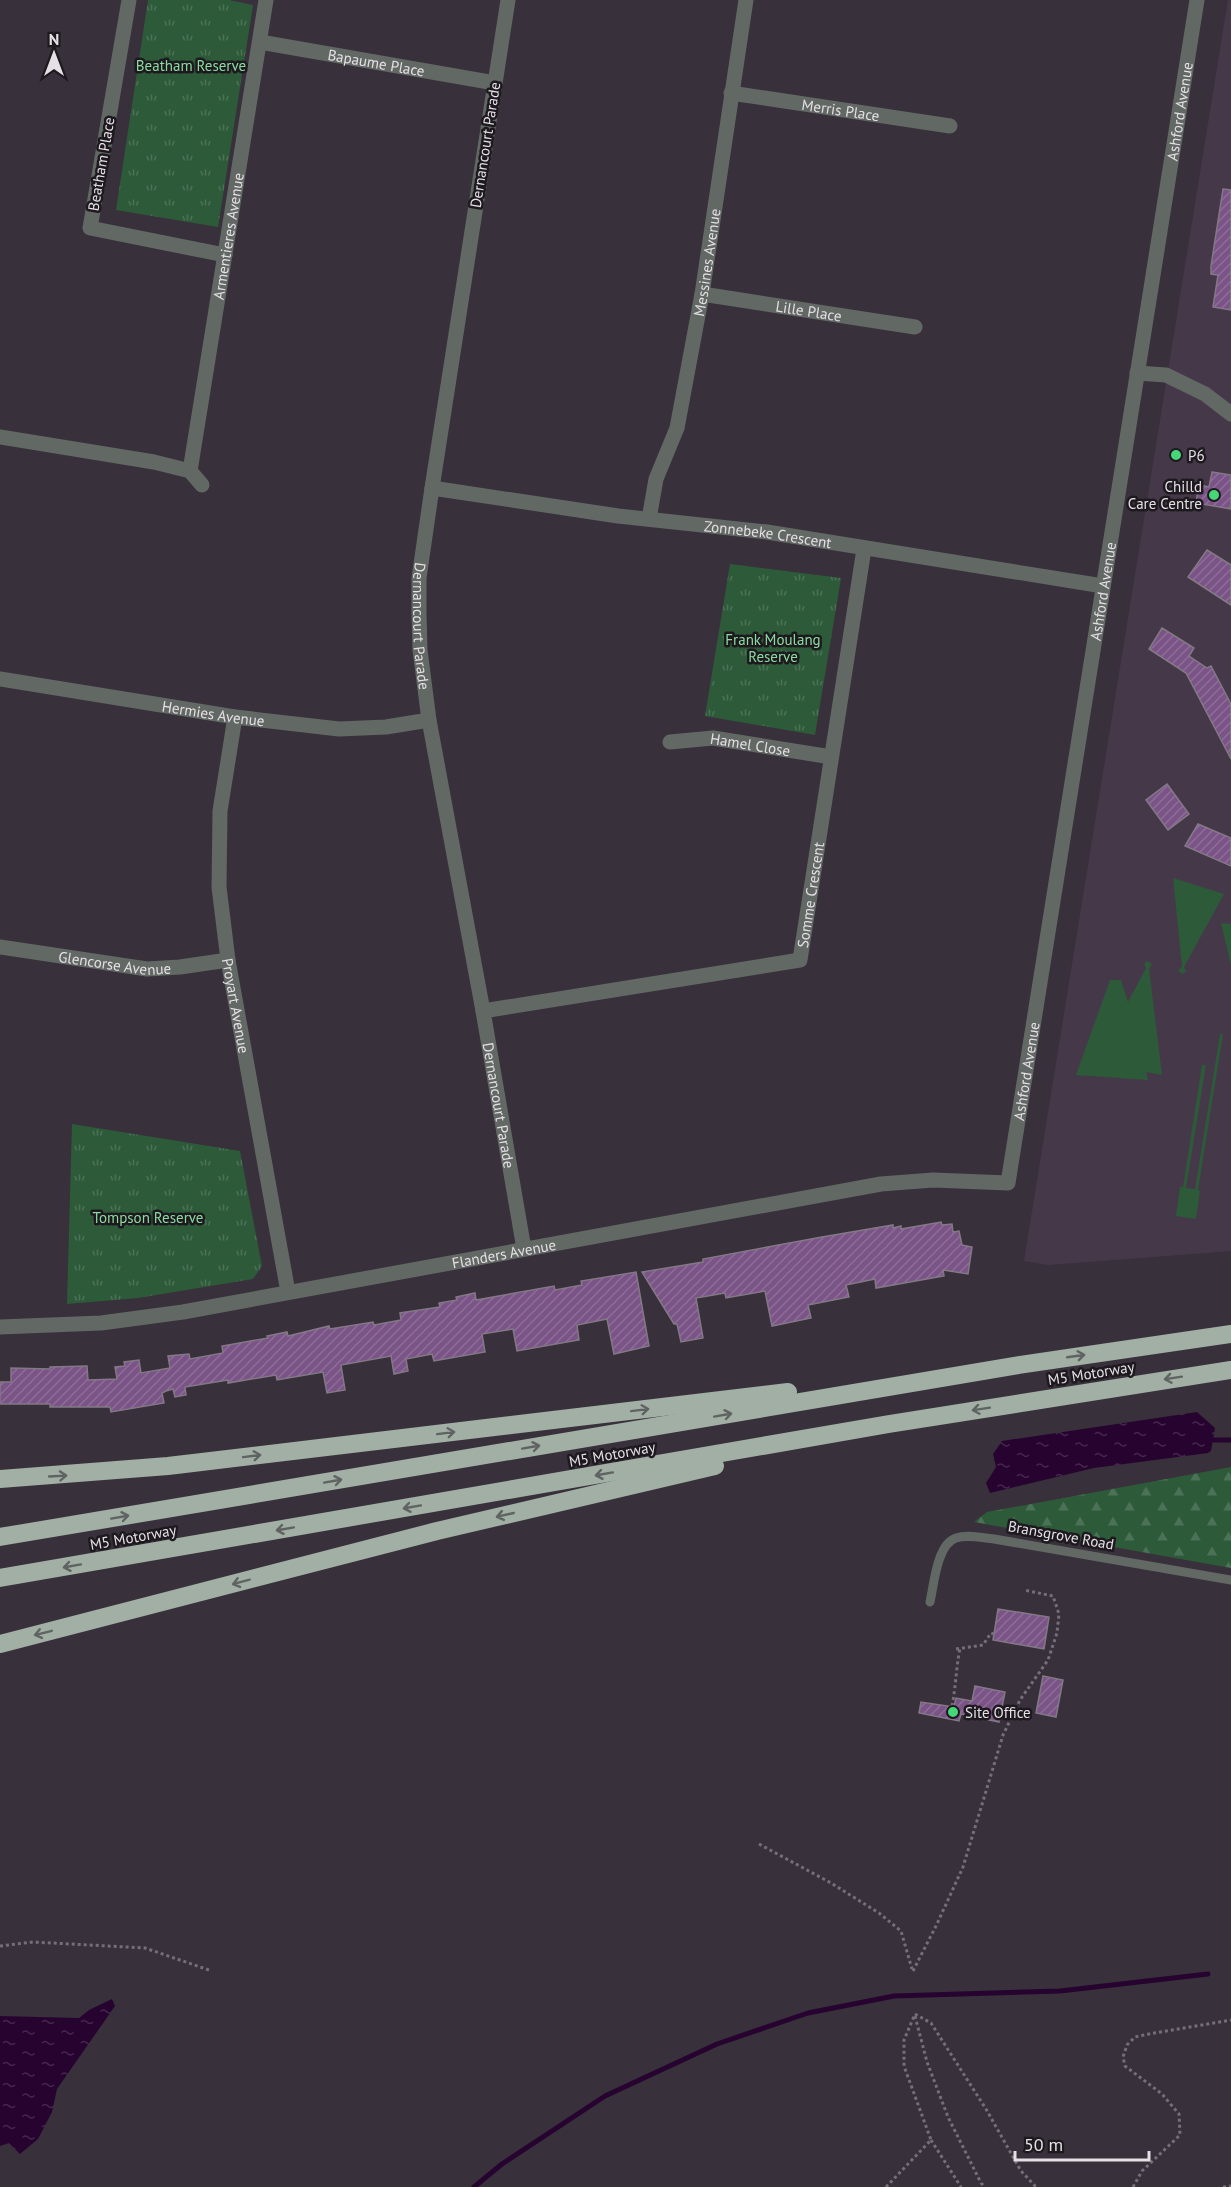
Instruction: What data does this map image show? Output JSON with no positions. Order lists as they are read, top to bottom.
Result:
{
  "streets": {
    "highway": ["M5 Motorway"],
    "street": [
      "Bapaume Place",
      "Merris Place",
      "Ashford Avenue",
      "Dernancourt Parade",
      "Beatham Place",
      "Armentieres Avenue",
      "Messines Avenue",
      "Lille Place",
      "Zonnebeke Crescent",
      "Hermies Avenue",
      "Hamel Close",
      "Somme Crescent",
      "Glencorse Avenue",
      "Proyart Avenue",
      "Flanders Avenue"
    ],
    "lane": ["Bransgrove Road"]
  },
  "crossings": [
    ["Bapaume Place", "Dernancourt Parade"],
    ["Bapaume Place", "Armentieres Avenue"],
    ["Merris Place", "Messines Avenue"],
    ["Ashford Avenue", "Zonnebeke Crescent"],
    ["Ashford Avenue", "Flanders Avenue"],
    ["Dernancourt Parade", "Zonnebeke Crescent"],
    ["Dernancourt Parade", "Hermies Avenue"],
    ["Dernancourt Parade", "Somme Crescent"],
    ["Dernancourt Parade", "Flanders Avenue"],
    ["Beatham Place", "Armentieres Avenue"],
    ["Messines Avenue", "Lille Place"],
    ["Messines Avenue", "Zonnebeke Crescent"],
    ["Zonnebeke Crescent", "Somme Crescent"],
    ["Hermies Avenue", "Proyart Avenue"],
    ["Hamel Close", "Somme Crescent"],
    ["Glencorse Avenue", "Proyart Avenue"],
    ["Proyart Avenue", "Flanders Avenue"]
  ],
  "parks": ["Beatham Reserve", "Frank Moulang Reserve", "Tompson Reserve"],
  "places": ["P6", "Chilld Care Centre", "Site Office"],
  "scale_bar": "50 m",
  "north": "top"
}
